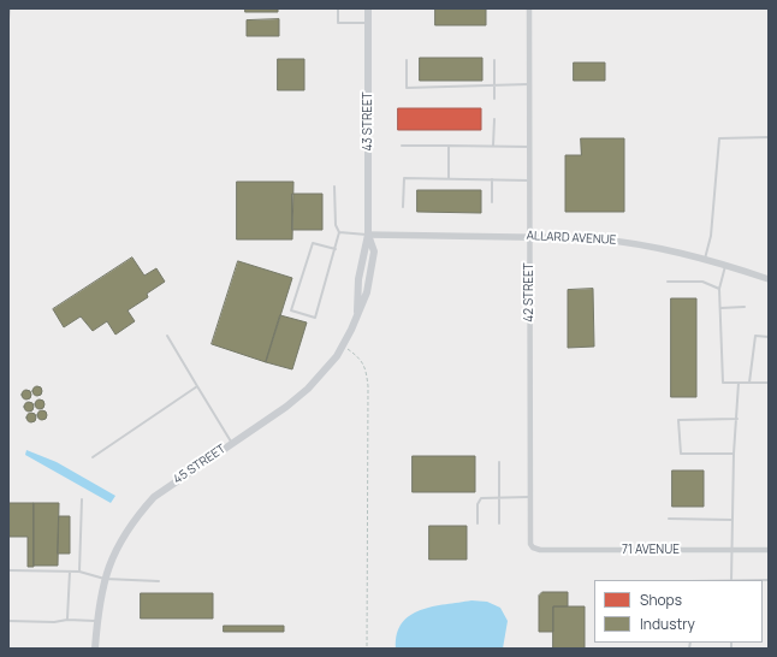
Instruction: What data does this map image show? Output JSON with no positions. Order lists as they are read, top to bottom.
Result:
{
  "streets": {
    "main road": ["43 STREET", "45 STREET"],
    "street": ["ALLARD AVENUE", "42 STREET", "71 AVENUE"]
  },
  "crossings": [
    ["43 STREET", "ALLARD AVENUE"],
    ["43 STREET", "45 STREET"],
    ["ALLARD AVENUE", "42 STREET"],
    ["ALLARD AVENUE", "45 STREET"],
    ["42 STREET", "71 AVENUE"]
  ],
  "legend": ["Shops", "Industry"]
}
